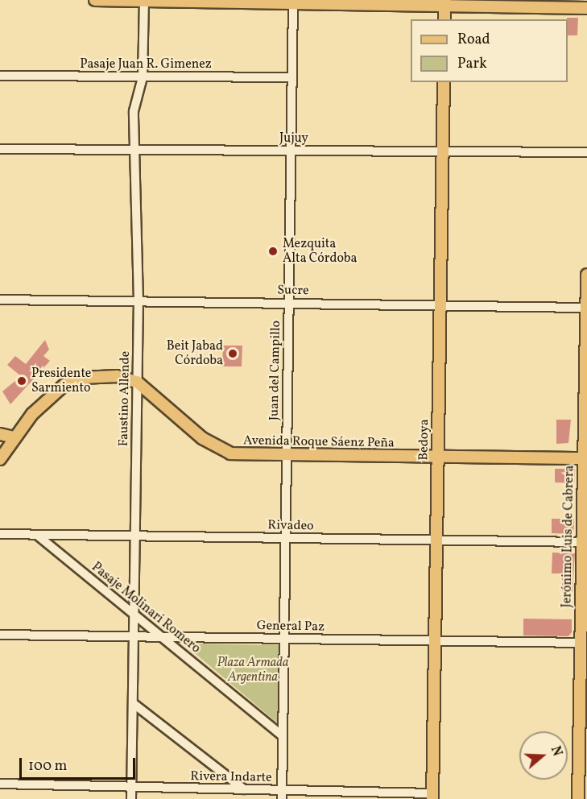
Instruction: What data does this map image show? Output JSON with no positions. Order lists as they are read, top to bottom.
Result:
{
  "streets": {
    "main road": ["Bedoya", "Avenida Roque Sáenz Peña", "Jerónimo Luis de Cabrera"],
    "street": [
      "Pasaje Juan R. Gimenez",
      "Jujuy",
      "Sucre",
      "Juan del Campillo",
      "Faustino Allende",
      "Rivadeo",
      "Pasaje Molinari Romero",
      "General Paz",
      "Rivera Indarte"
    ]
  },
  "crossings": [
    ["Pasaje Juan R. Gimenez", "Juan del Campillo"],
    ["Pasaje Juan R. Gimenez", "Faustino Allende"],
    ["Jujuy", "Juan del Campillo"],
    ["Jujuy", "Faustino Allende"],
    ["Jujuy", "Bedoya"],
    ["Sucre", "Juan del Campillo"],
    ["Sucre", "Faustino Allende"],
    ["Sucre", "Bedoya"],
    ["Sucre", "Jerónimo Luis de Cabrera"],
    ["Juan del Campillo", "Avenida Roque Sáenz Peña"],
    ["Juan del Campillo", "Rivadeo"],
    ["Juan del Campillo", "Pasaje Molinari Romero"],
    ["Juan del Campillo", "General Paz"],
    ["Juan del Campillo", "Rivera Indarte"],
    ["Faustino Allende", "Avenida Roque Sáenz Peña"],
    ["Faustino Allende", "Rivadeo"],
    ["Faustino Allende", "Pasaje Molinari Romero"],
    ["Faustino Allende", "General Paz"],
    ["Faustino Allende", "Rivera Indarte"],
    ["Bedoya", "Avenida Roque Sáenz Peña"],
    ["Bedoya", "Rivadeo"],
    ["Bedoya", "General Paz"],
    ["Bedoya", "Rivera Indarte"],
    ["Avenida Roque Sáenz Peña", "Jerónimo Luis de Cabrera"],
    ["Rivadeo", "Jerónimo Luis de Cabrera"],
    ["Rivadeo", "Pasaje Molinari Romero"],
    ["Jerónimo Luis de Cabrera", "General Paz"],
    ["Pasaje Molinari Romero", "General Paz"]
  ],
  "parks": ["Plaza Armada Argentina"],
  "places": ["Mezquita Alta Córdoba", "Beit Jabad Córdoba", "Presidente Sarmiento"],
  "legend": ["Road", "Park"],
  "scale_bar": "100 m",
  "north": "right"
}
